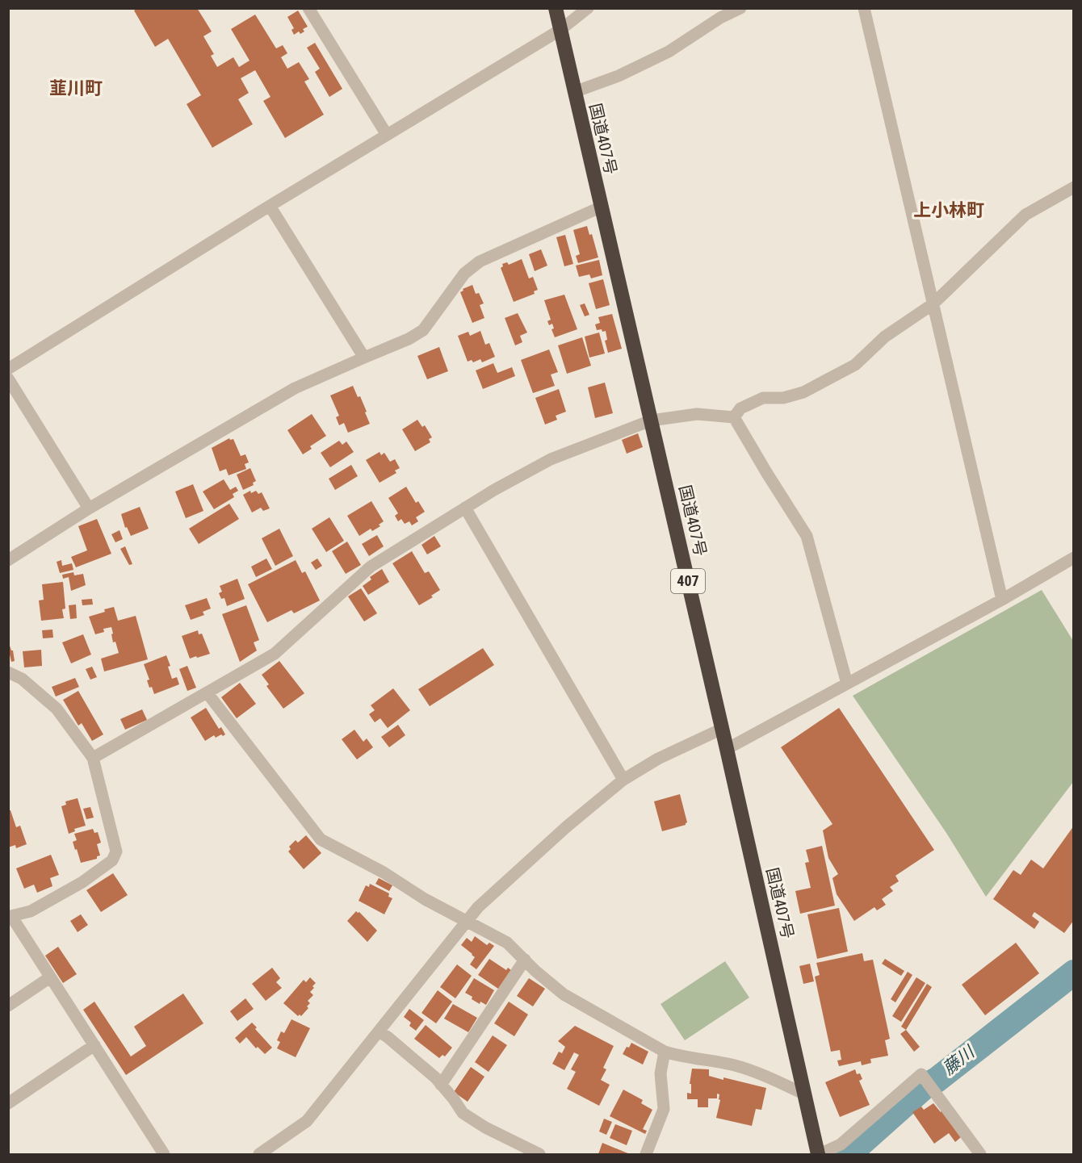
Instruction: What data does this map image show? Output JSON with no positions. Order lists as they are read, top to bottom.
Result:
{
  "streets": {
    "highway": ["国道407号", "407"]
  },
  "districts": ["韮川町", "上小林町"],
  "water": ["藤川"]
}
